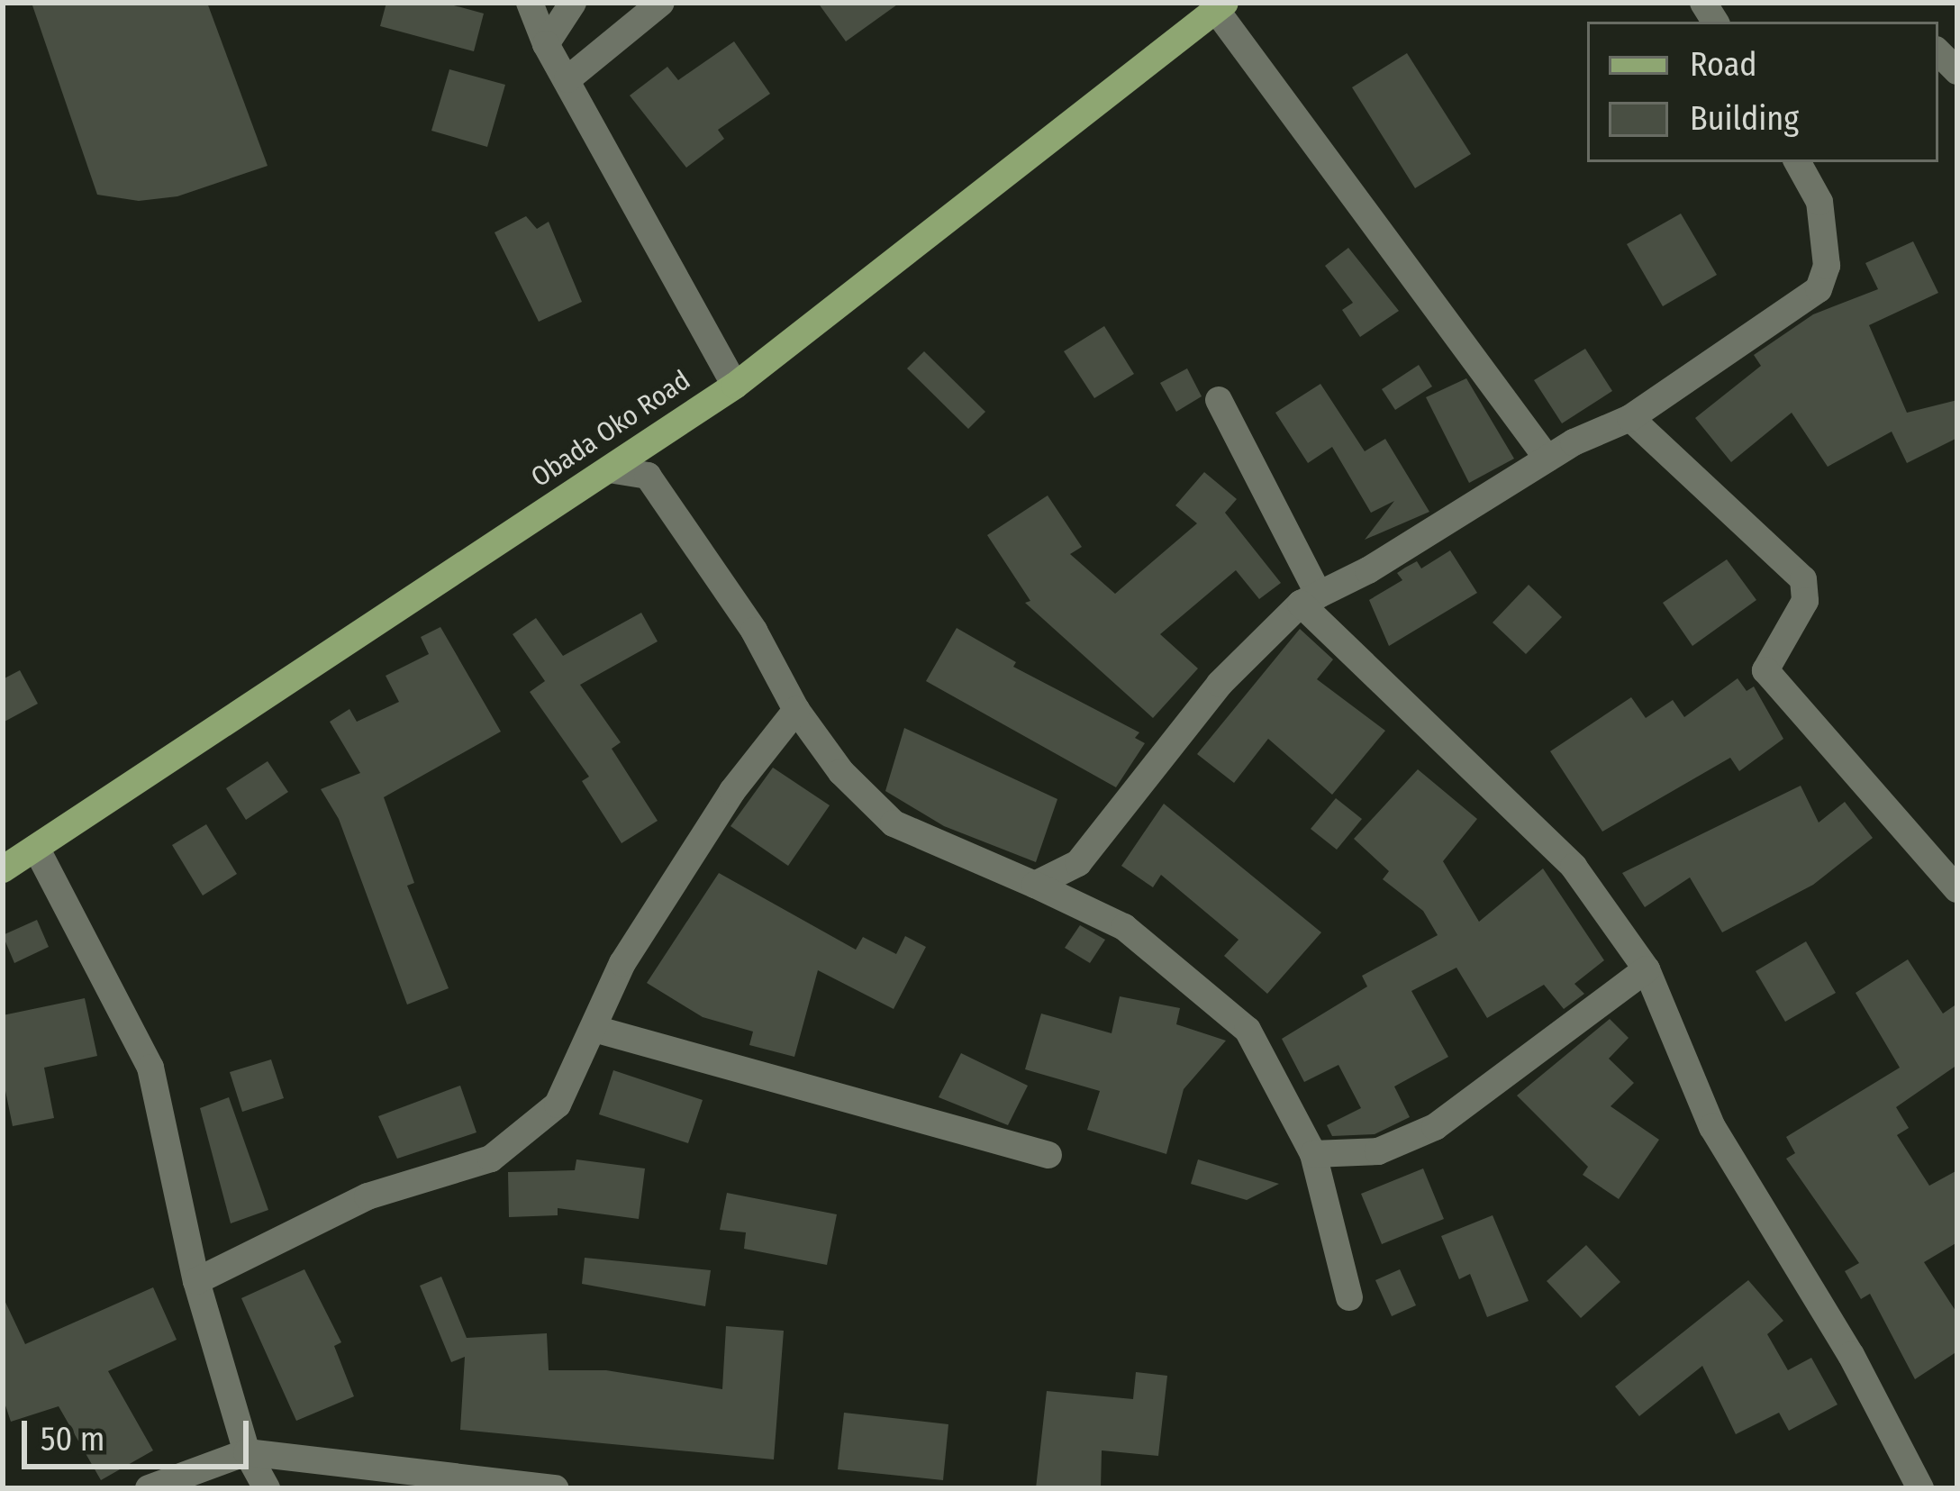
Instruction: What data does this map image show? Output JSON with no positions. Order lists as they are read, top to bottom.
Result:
{
  "streets": {
    "main road": ["Obada Oko Road"]
  },
  "legend": ["Road", "Building"],
  "scale_bar": "50 m"
}
